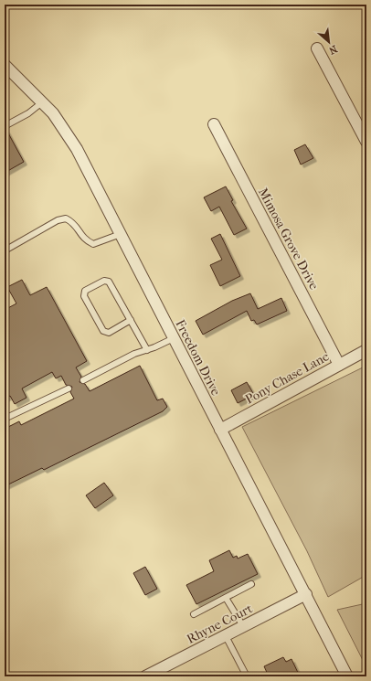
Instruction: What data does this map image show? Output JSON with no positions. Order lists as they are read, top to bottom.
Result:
{
  "streets": {
    "street": [
      "Mimosa Grove Drive",
      "Freedom Drive",
      "Pony Chase Lane",
      "Rhyne Court"
    ]
  },
  "crossings": [
    ["Mimosa Grove Drive", "Pony Chase Lane"],
    ["Freedom Drive", "Pony Chase Lane"],
    ["Freedom Drive", "Rhyne Court"]
  ],
  "north": "bottom right"
}
